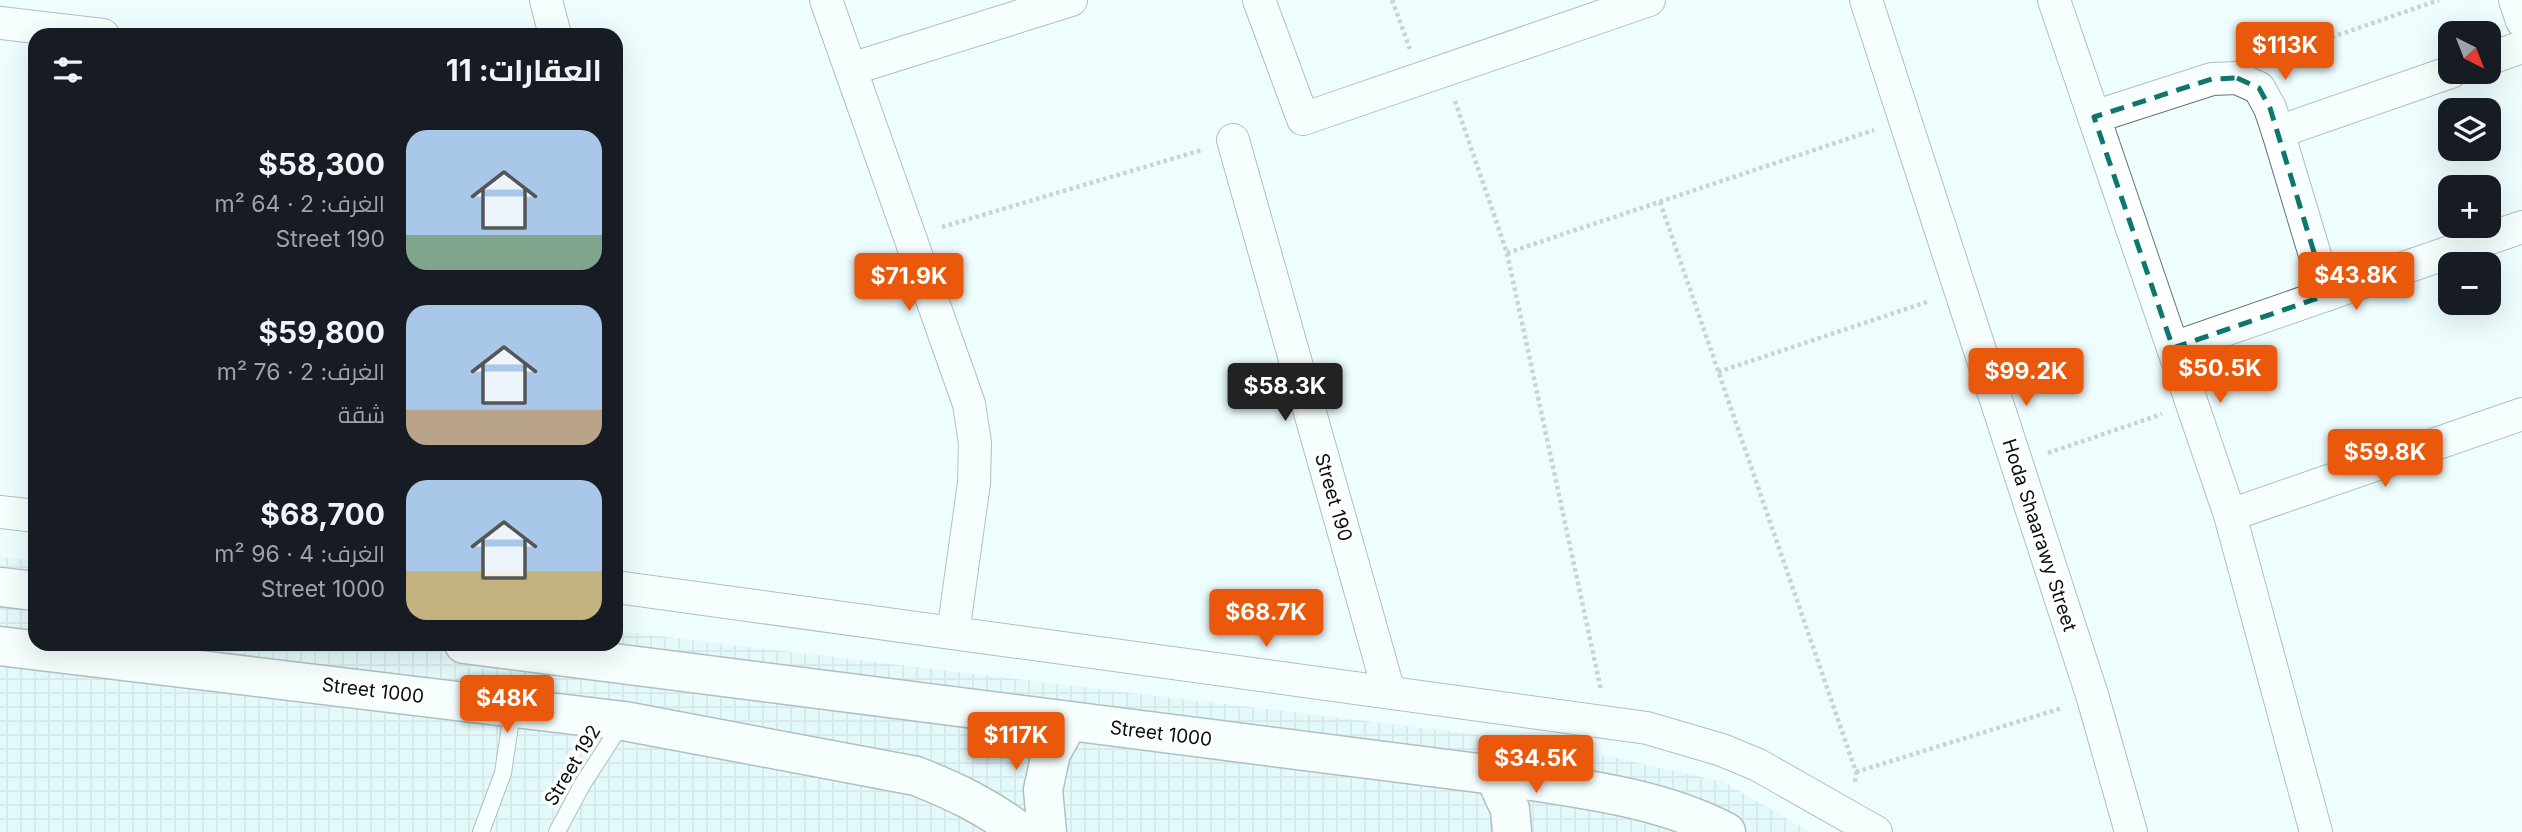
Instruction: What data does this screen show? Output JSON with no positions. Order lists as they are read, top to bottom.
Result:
{
  "streets": {
    "street": ["Street 190", "Hoda Shaarawy Street", "Street 1000"],
    "lane": ["Street 192"]
  },
  "crossings": [
    ["Street 1000", "Street 192"]
  ],
  "north": "bottom right",
  "page": {
    "map_buttons": ["+", "−"],
    "price": [
      "$113K",
      "$43.8K",
      "$71.9K",
      "$50.5K",
      "$99.2K",
      "$58.3K",
      "$59.8K",
      "$68.7K",
      "$48K",
      "$117K",
      "$34.5K"
    ],
    "heading": "العقارات: 11",
    "list": [
      {
        "name": "$58,300",
        "note": "الغرف: 2 · 64 m² · Street 190"
      },
      {
        "name": "$59,800",
        "note": "الغرف: 2 · 76 m² · شقة"
      },
      {
        "name": "$68,700",
        "note": "الغرف: 4 · 96 m² · Street 1000"
      }
    ]
  }
}
